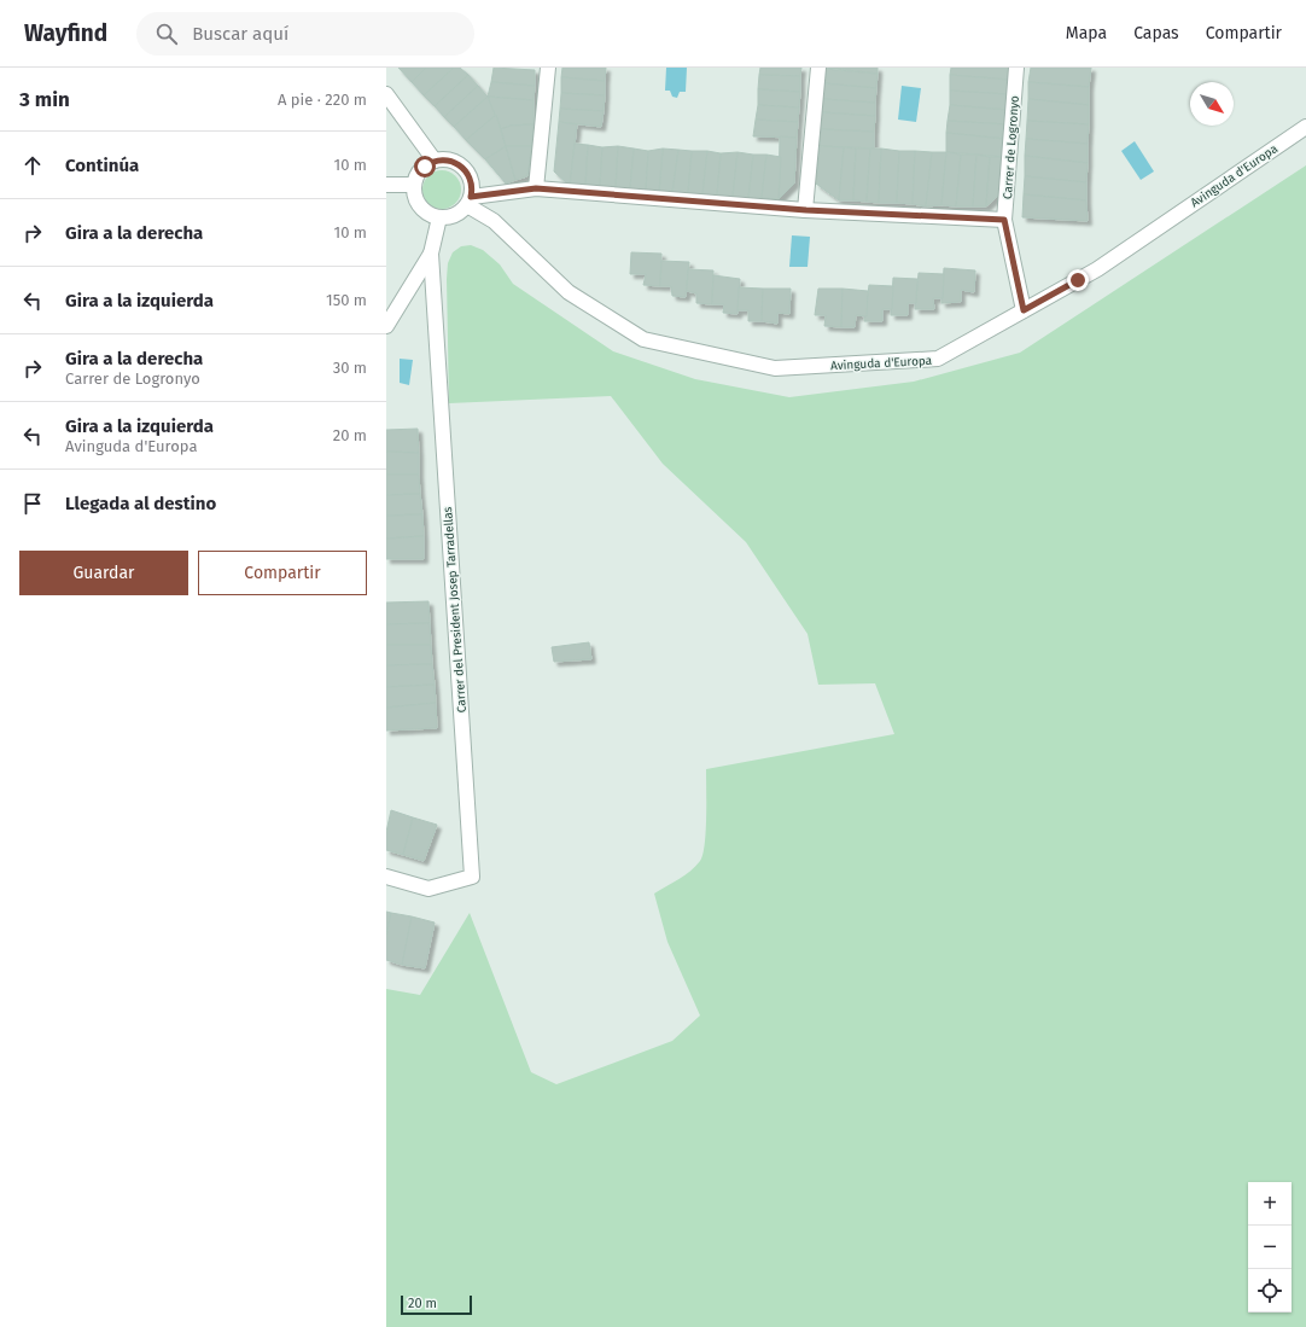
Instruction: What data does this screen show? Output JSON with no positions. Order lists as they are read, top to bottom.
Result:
{
  "streets": {
    "street": ["Carrer de Logronyo", "Avinguda d'Europa", "Carrer del President Josep Tarradellas"]
  },
  "crossings": [
    ["Carrer de Logronyo", "Avinguda d'Europa"],
    ["Avinguda d'Europa", "Carrer del President Josep Tarradellas"]
  ],
  "scale_bar": "20 m",
  "north": "bottom right",
  "page": {
    "header": "Wayfind",
    "search": "Buscar aquí",
    "nav": ["Mapa", "Capas", "Compartir"],
    "heading": ["3 min", "A pie · 220 m"],
    "list": [
      ["Continúa", "10 m"],
      ["Gira a la derecha", "10 m"],
      ["Gira a la izquierda", "150 m"],
      ["Gira a la derecha", "Carrer de Logronyo", "30 m"],
      ["Gira a la izquierda", "Avinguda d'Europa", "20 m"],
      "Llegada al destino"
    ],
    "buttons": ["Guardar", "Compartir"],
    "map_buttons": ["+", "−"],
    "scale": "20 m"
  }
}
